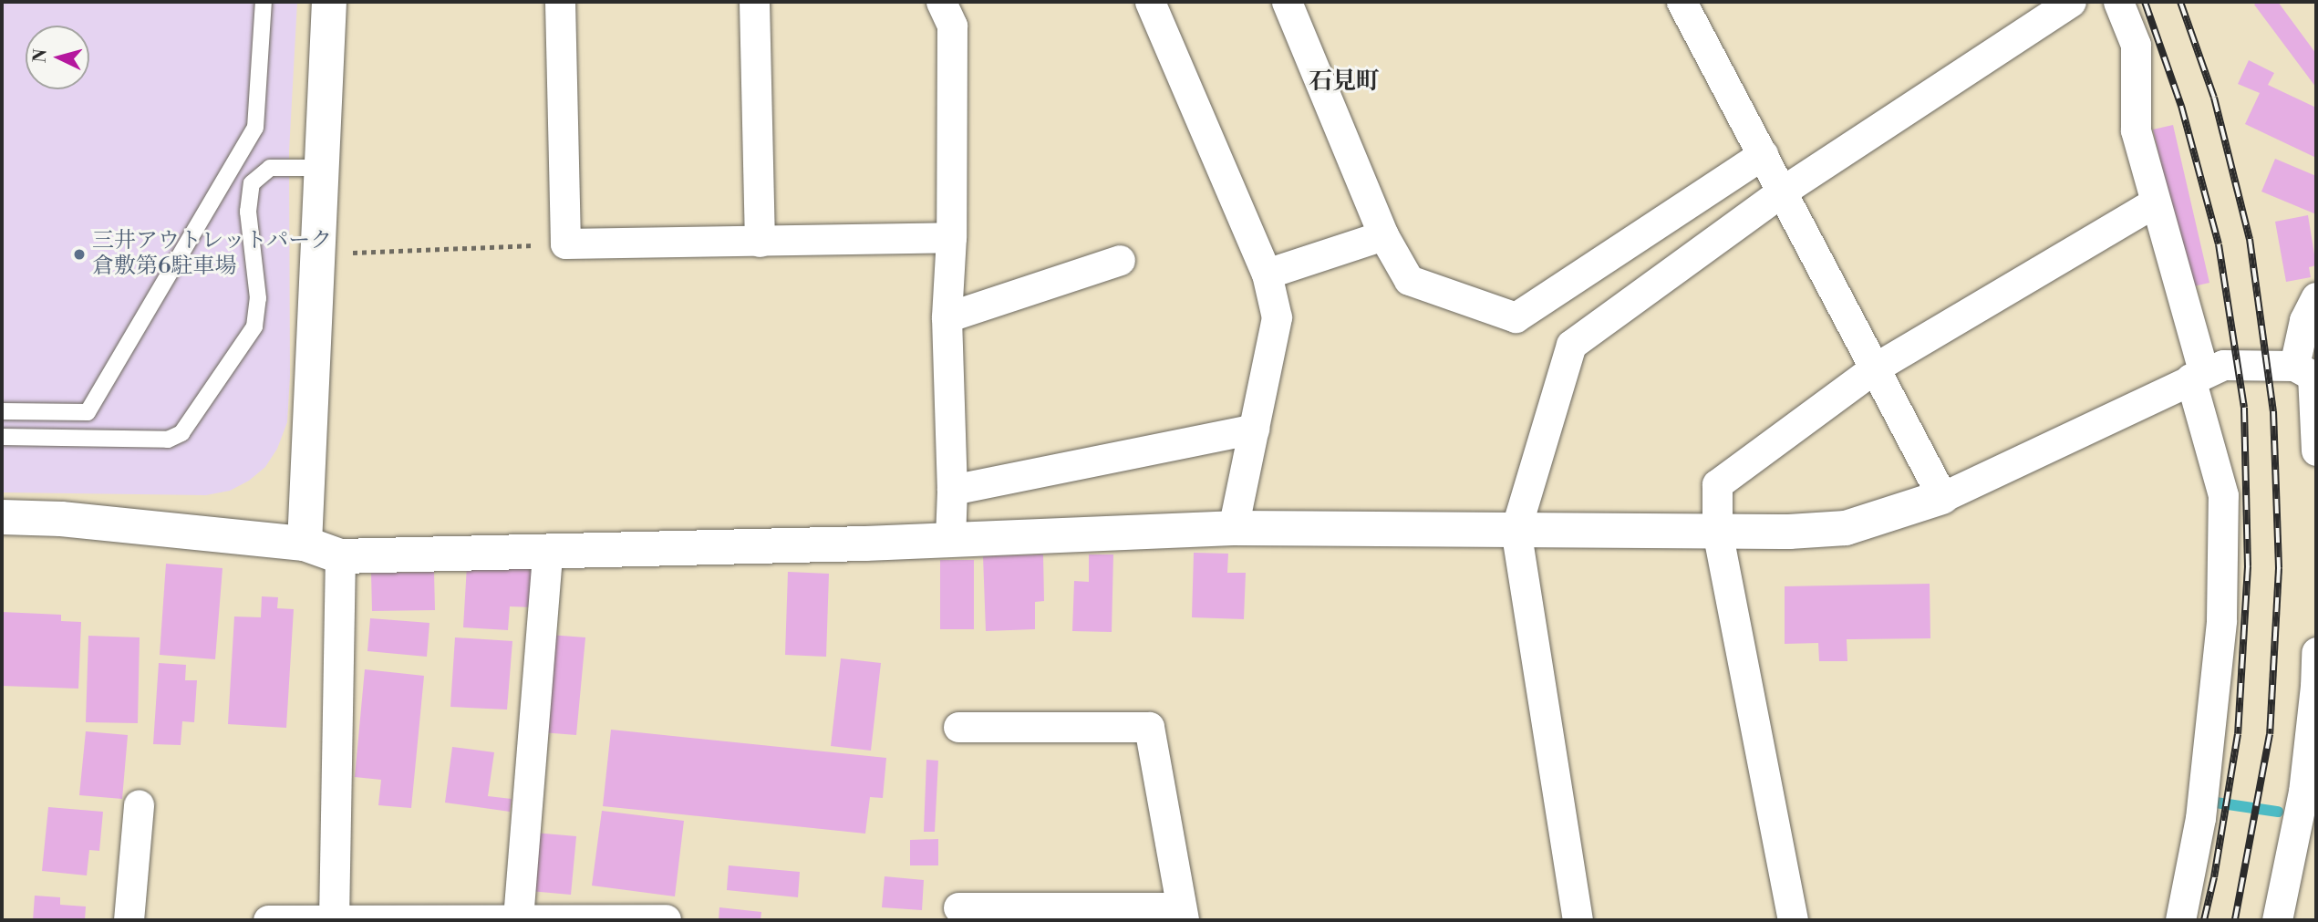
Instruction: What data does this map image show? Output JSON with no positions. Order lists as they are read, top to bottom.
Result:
{
  "districts": ["石見町"],
  "places": ["三井アウトレットパーク 倉敷第6駐車場"],
  "north": "left"
}
